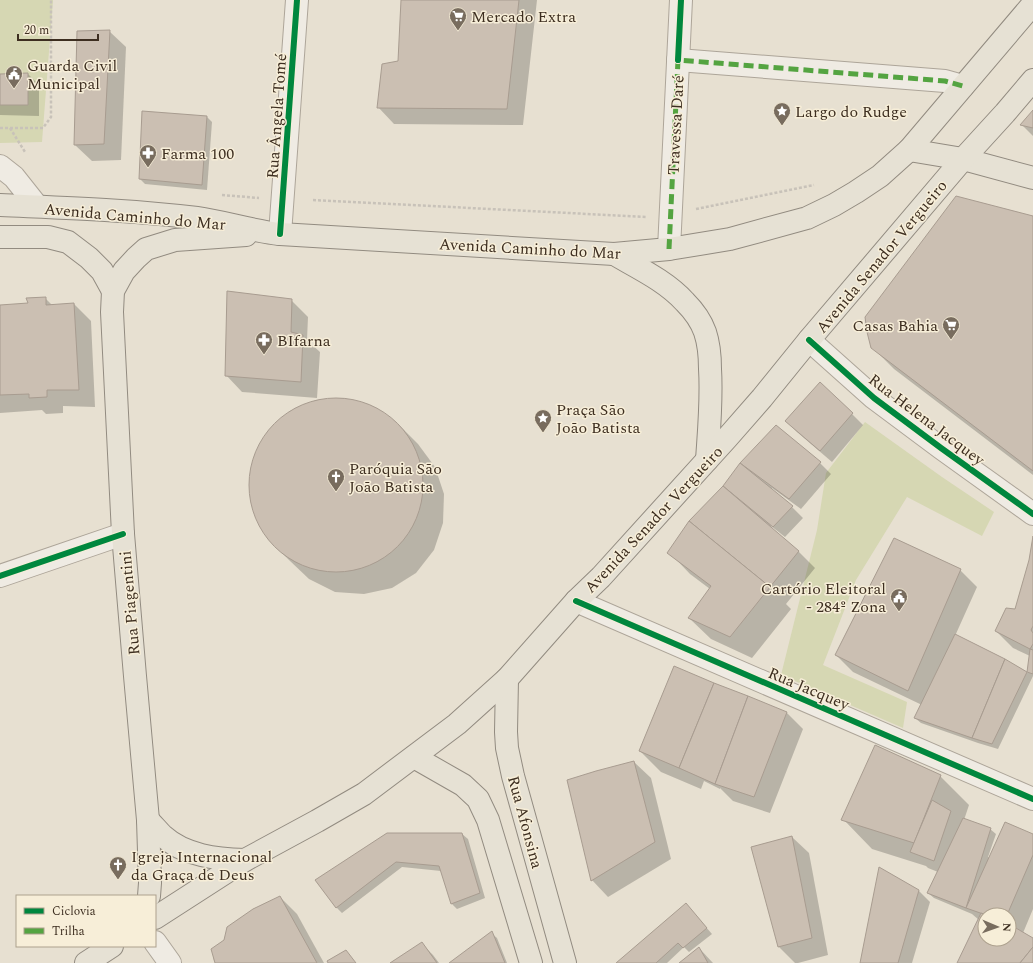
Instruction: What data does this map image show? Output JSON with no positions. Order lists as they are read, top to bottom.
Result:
{
  "streets": {
    "main road": [
      "Avenida Caminho do Mar",
      "Avenida Senador Vergueiro",
      "Rua Piagentini",
      "Rua Afonsina"
    ],
    "street": [
      "Rua Ângela Tomé",
      "Travessa Daré",
      "Rua Helena Jacquey",
      "Rua Jacquey"
    ]
  },
  "crossings": [
    ["Rua Ângela Tomé", "Avenida Caminho do Mar"],
    ["Travessa Daré", "Avenida Caminho do Mar"],
    ["Avenida Caminho do Mar", "Rua Piagentini"],
    ["Avenida Senador Vergueiro", "Rua Helena Jacquey"],
    ["Avenida Senador Vergueiro", "Rua Jacquey"],
    ["Avenida Senador Vergueiro", "Rua Afonsina"]
  ],
  "places": {
    "supermarket": ["Mercado Extra", "Casas Bahia"],
    "public building": ["Guarda Civil Municipal", "Cartório Eleitoral - 284º Zona"],
    "place": ["Largo do Rudge", "Praça São João Batista"],
    "pharmacy": ["Farma 100", "BIfarna"],
    "church": ["Paróquia São João Batista", "Igreja Internacional da Graça de Deus"]
  },
  "legend": ["Ciclovia", "Trilha"],
  "scale_bar": "20 m",
  "north": "right"
}
